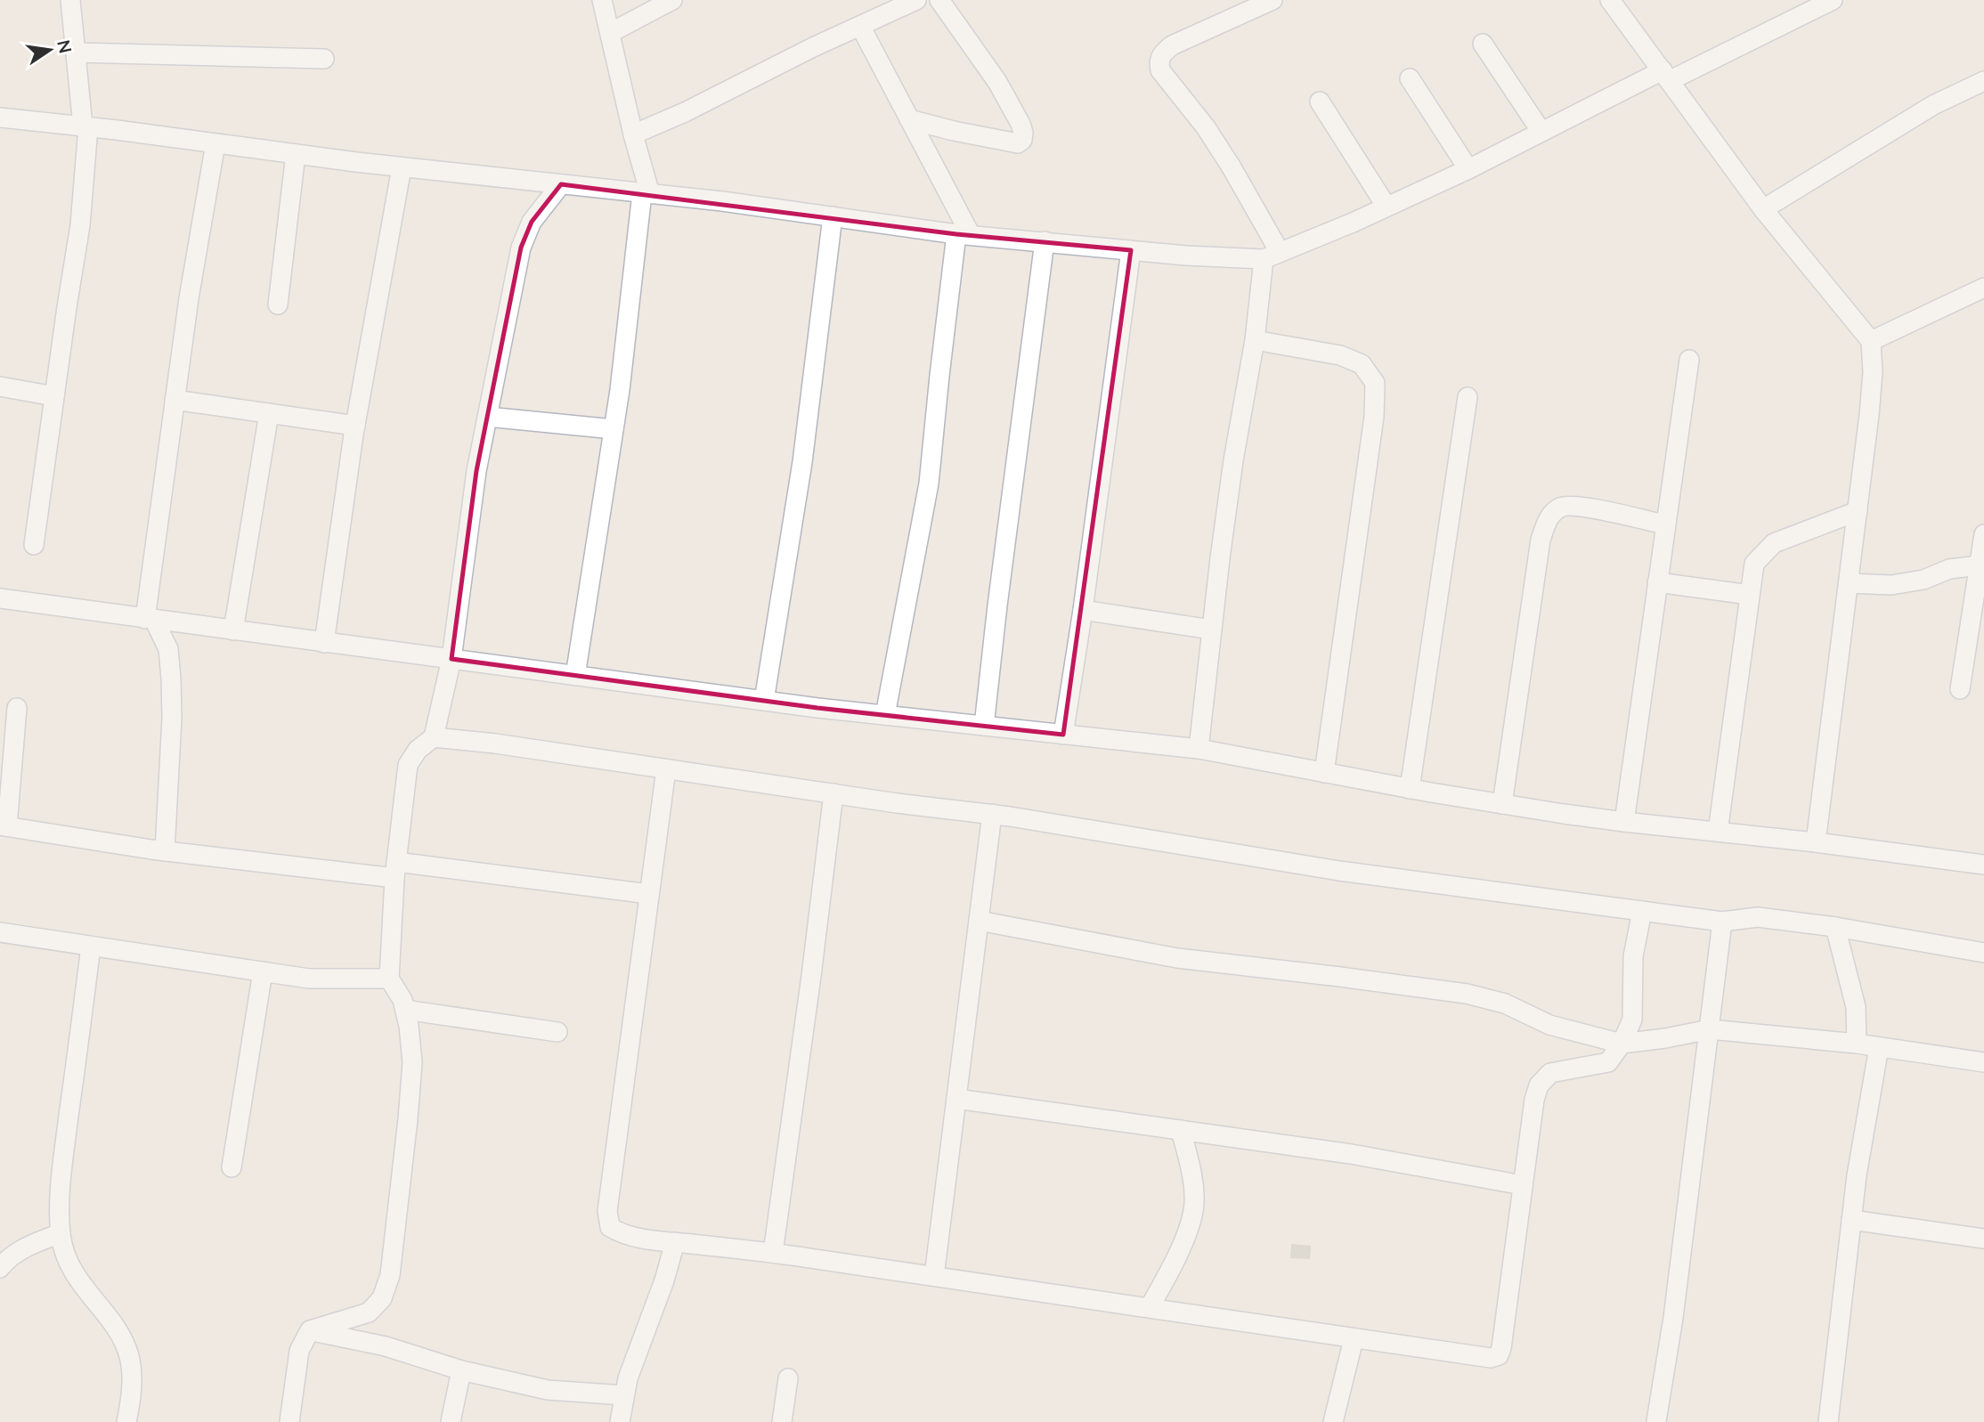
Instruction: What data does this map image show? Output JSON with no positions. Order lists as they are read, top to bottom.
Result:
{
  "north": "right"
}
